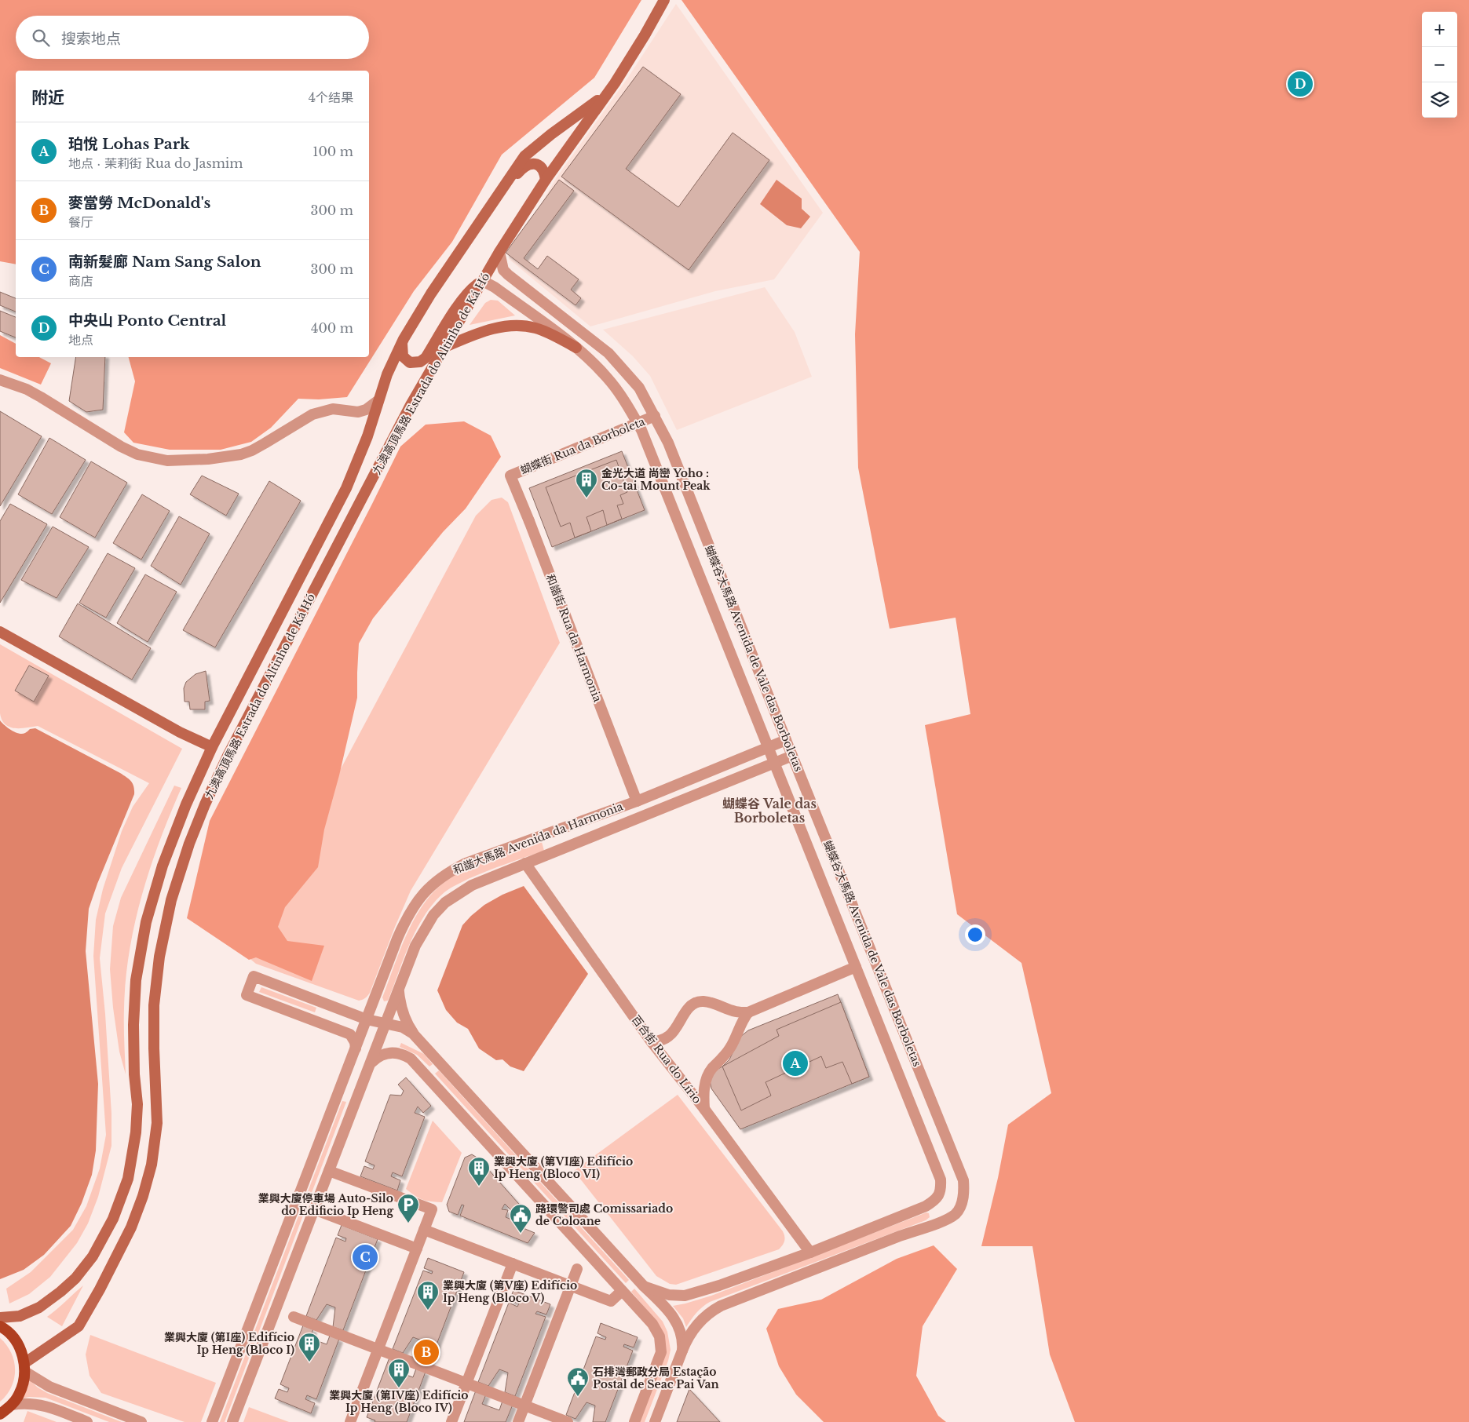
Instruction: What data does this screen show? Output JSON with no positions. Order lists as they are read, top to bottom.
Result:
{
  "streets": {
    "main road": ["九澳高頂馬路 Estrada do Altinho de Ká Hó"],
    "street": [
      "蝴蝶街 Rua da Borboleta",
      "和諧街 Rua da Harmonia",
      "蝴蝶谷大馬路 Avenida de Vale das Borboletas",
      "和諧大馬路 Avenida da Harmonia",
      "百合街 Rua do Lírio"
    ]
  },
  "crossings": [
    ["九澳高頂馬路 Estrada do Altinho de Ká Hó", "蝴蝶谷大馬路 Avenida de Vale das Borboletas"],
    ["蝴蝶街 Rua da Borboleta", "和諧街 Rua da Harmonia"],
    ["蝴蝶街 Rua da Borboleta", "蝴蝶谷大馬路 Avenida de Vale das Borboletas"],
    ["和諧街 Rua da Harmonia", "和諧大馬路 Avenida da Harmonia"],
    ["蝴蝶谷大馬路 Avenida de Vale das Borboletas", "和諧大馬路 Avenida da Harmonia"],
    ["蝴蝶谷大馬路 Avenida de Vale das Borboletas", "百合街 Rua do Lírio"],
    ["和諧大馬路 Avenida da Harmonia", "百合街 Rua do Lírio"]
  ],
  "districts": ["蝴蝶谷 Vale das Borboletas"],
  "places": {
    "building": [
      "金光大道 尚巒 Yoho : Co-tai Mount Peak",
      "業興大廈 (第VI座) Edifício Ip Heng (Bloco VI)",
      "業興大廈 (第V座) Edifício Ip Heng (Bloco V)",
      "業興大廈 (第I座) Edifício Ip Heng (Bloco I)",
      "業興大廈 (第IV座) Edifício Ip Heng (Bloco IV)"
    ],
    "parking": ["業興大廈停車場 Auto-Silo do Edificio Ip Heng"],
    "public building": ["路環警司處 Comissariado de Coloane", "石排灣郵政分局 Estação Postal de Seac Pai Van"]
  },
  "page": {
    "map_buttons": ["+", "−"],
    "search": "搜索地点",
    "pins": [
      "D",
      "A",
      "C",
      "B"
    ],
    "heading": ["附近", "4个结果"],
    "list": [
      {
        "mark": "A",
        "name": "珀悅 Lohas Park",
        "note": "地点 · 茉莉街 Rua do Jasmim",
        "value": "100 m"
      },
      {
        "mark": "B",
        "name": "麥當勞 McDonald's",
        "note": "餐厅",
        "value": "300 m"
      },
      {
        "mark": "C",
        "name": "南新髮廊 Nam Sang Salon",
        "note": "商店",
        "value": "300 m"
      },
      {
        "mark": "D",
        "name": "中央山 Ponto Central",
        "note": "地点",
        "value": "400 m"
      }
    ]
  }
}
